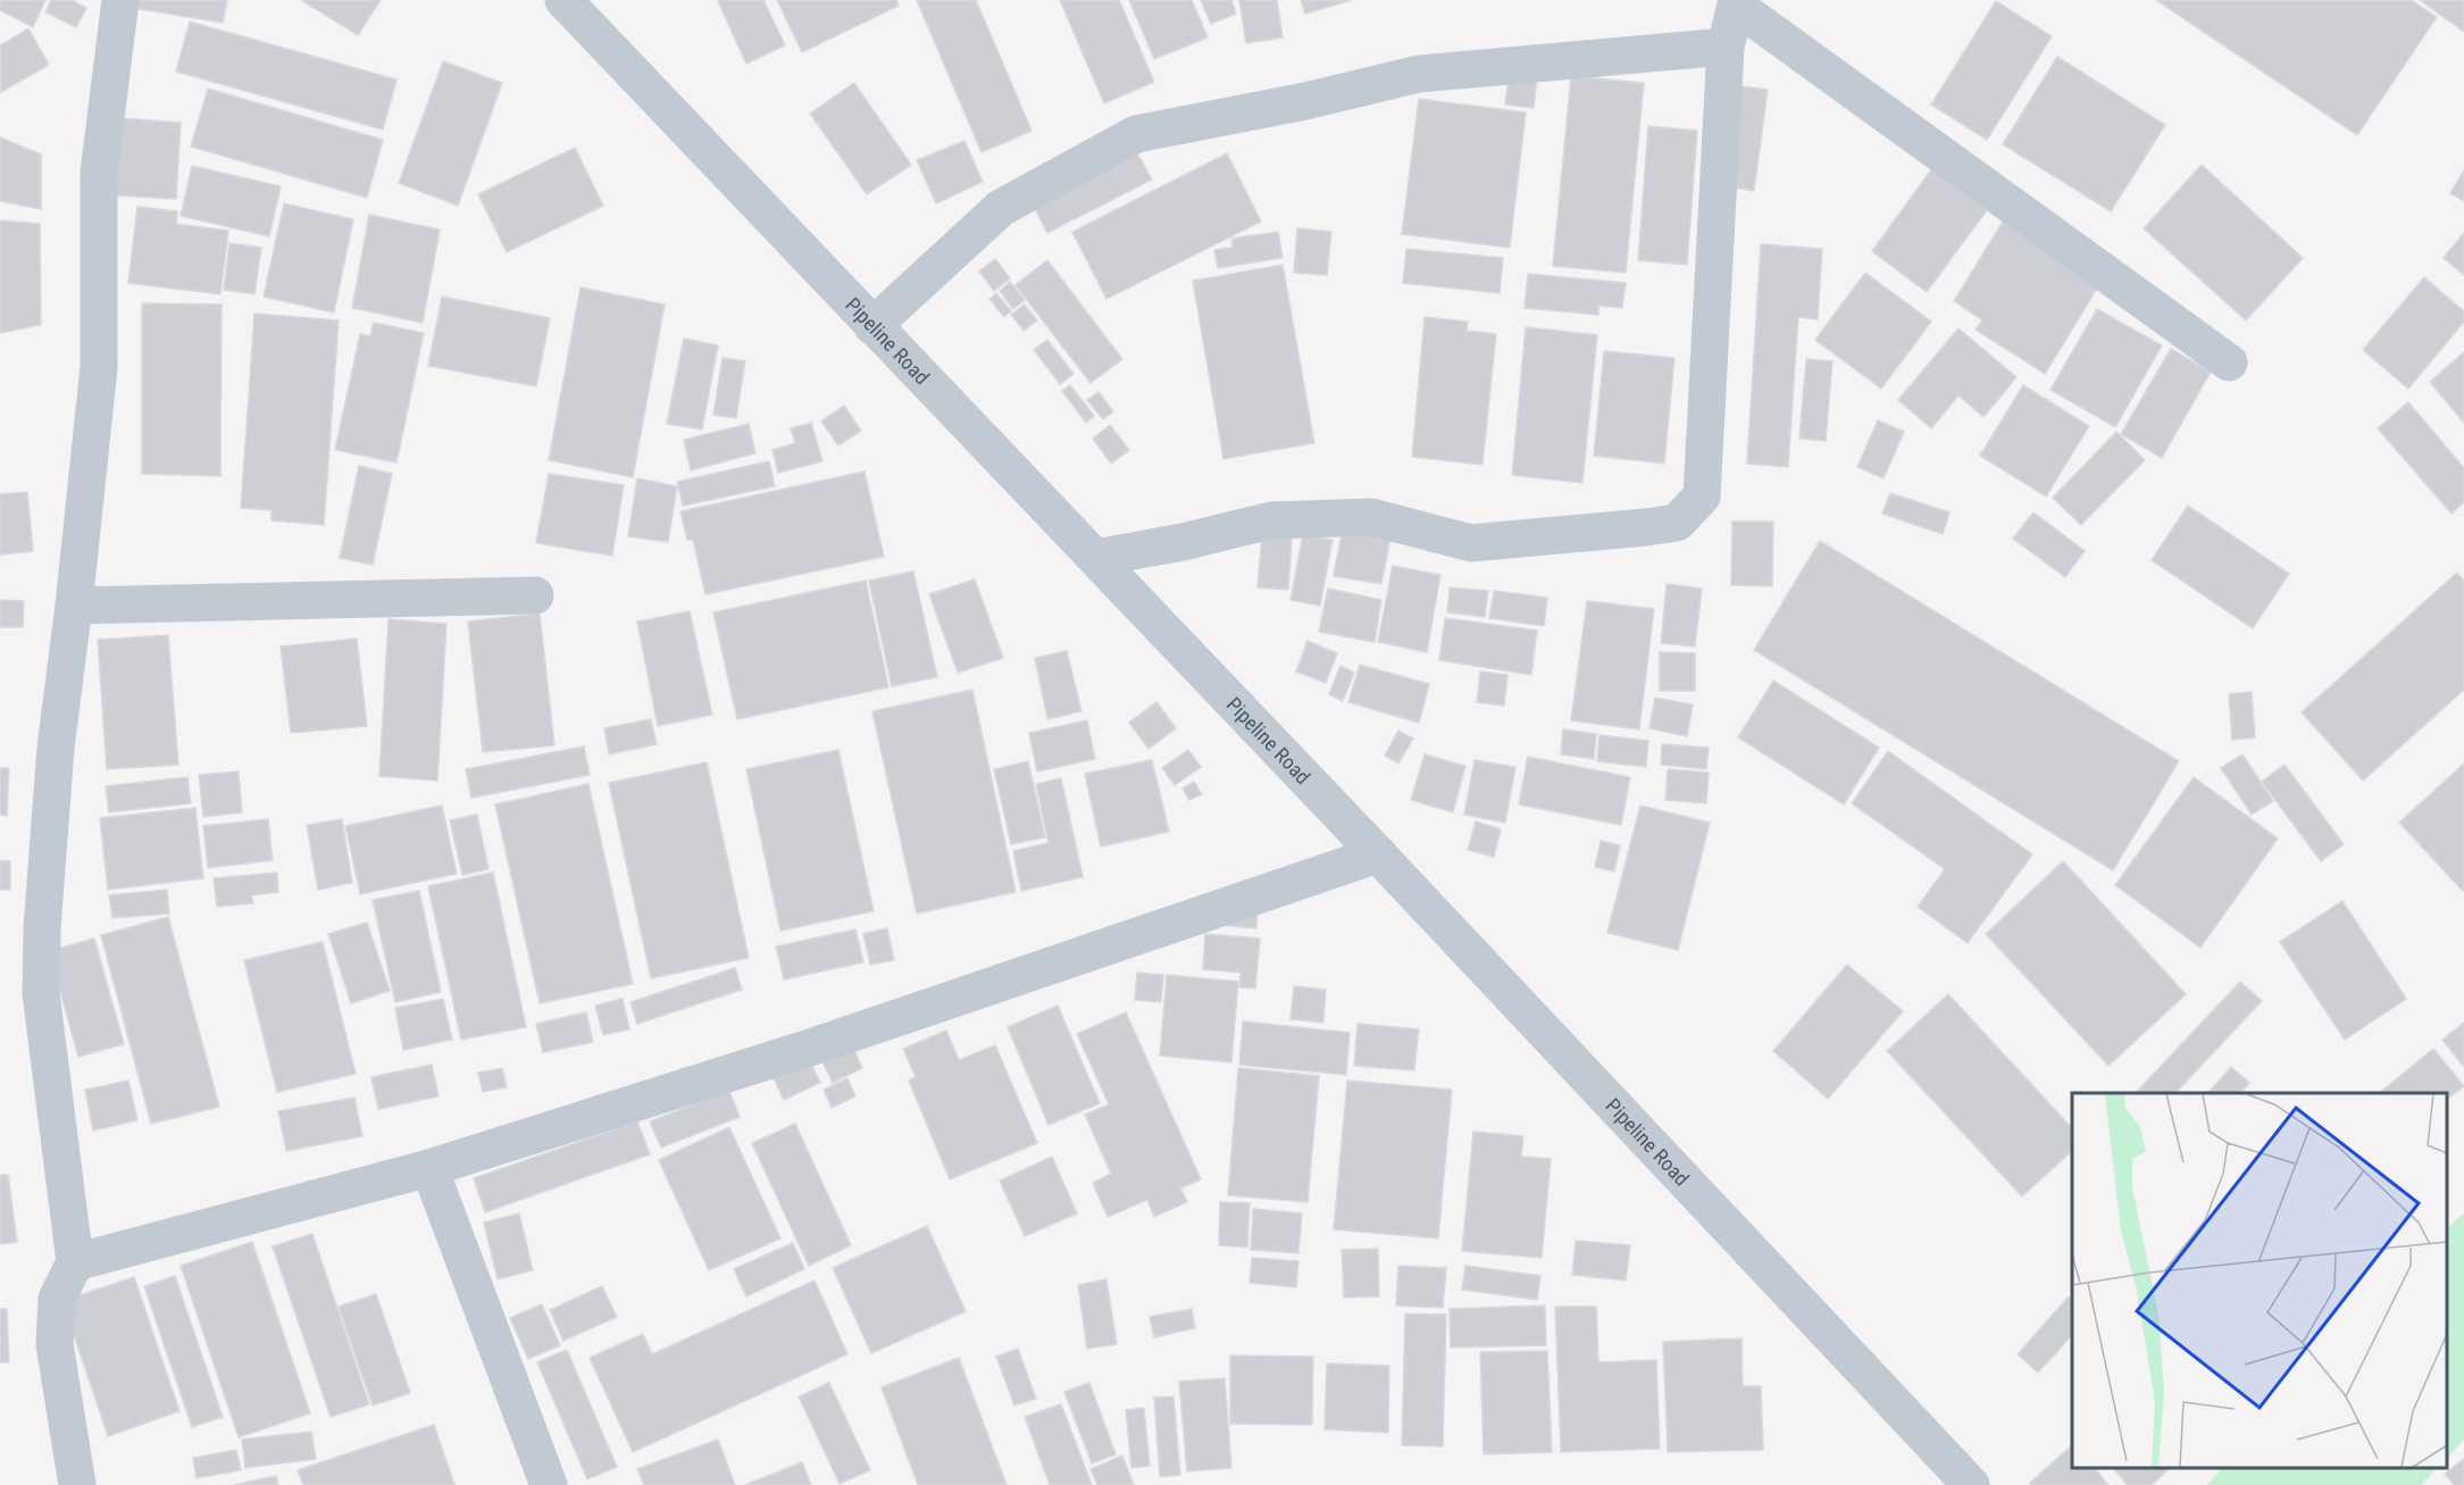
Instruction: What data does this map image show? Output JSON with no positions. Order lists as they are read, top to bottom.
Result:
{
  "streets": {
    "street": ["Pipeline Road"]
  }
}
